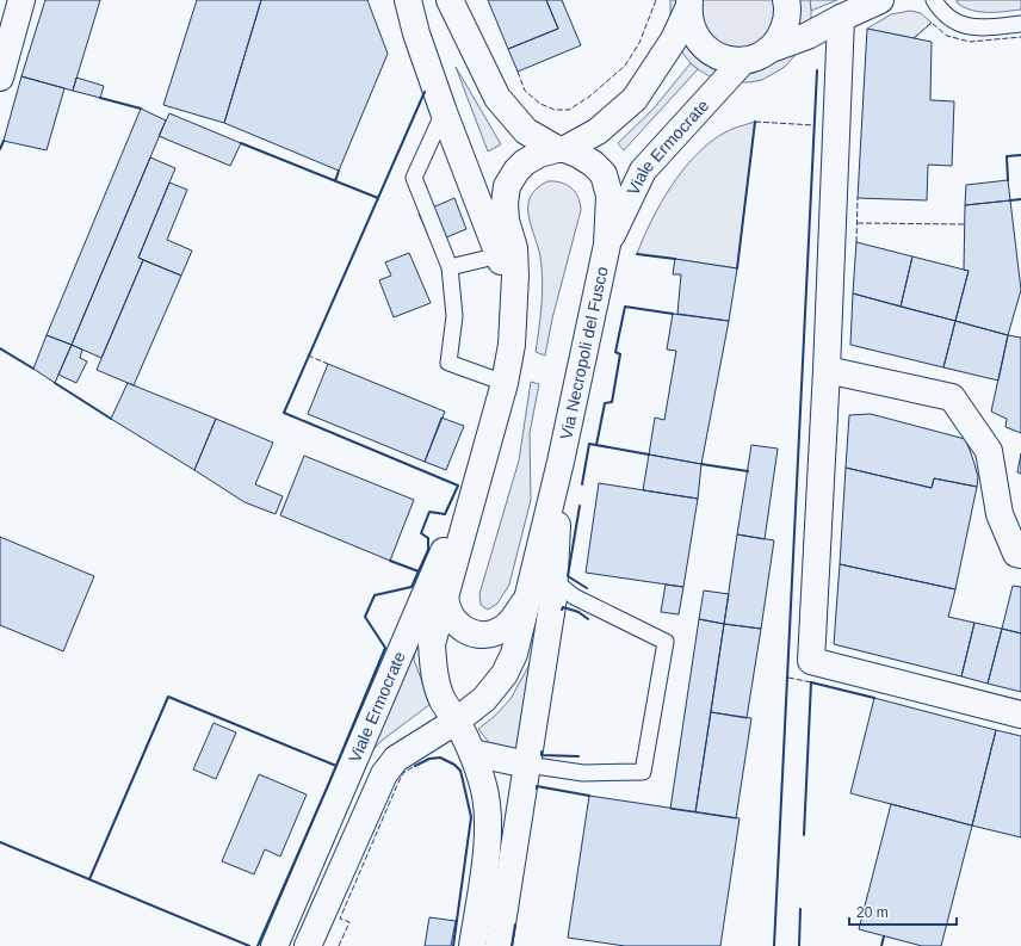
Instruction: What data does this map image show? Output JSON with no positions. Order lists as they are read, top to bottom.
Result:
{
  "streets": {
    "main road": ["Viale Ermocrate", "Via Necropoli del Fusco"]
  },
  "crossings": [
    ["Viale Ermocrate", "Via Necropoli del Fusco"]
  ],
  "scale_bar": "20 m"
}
